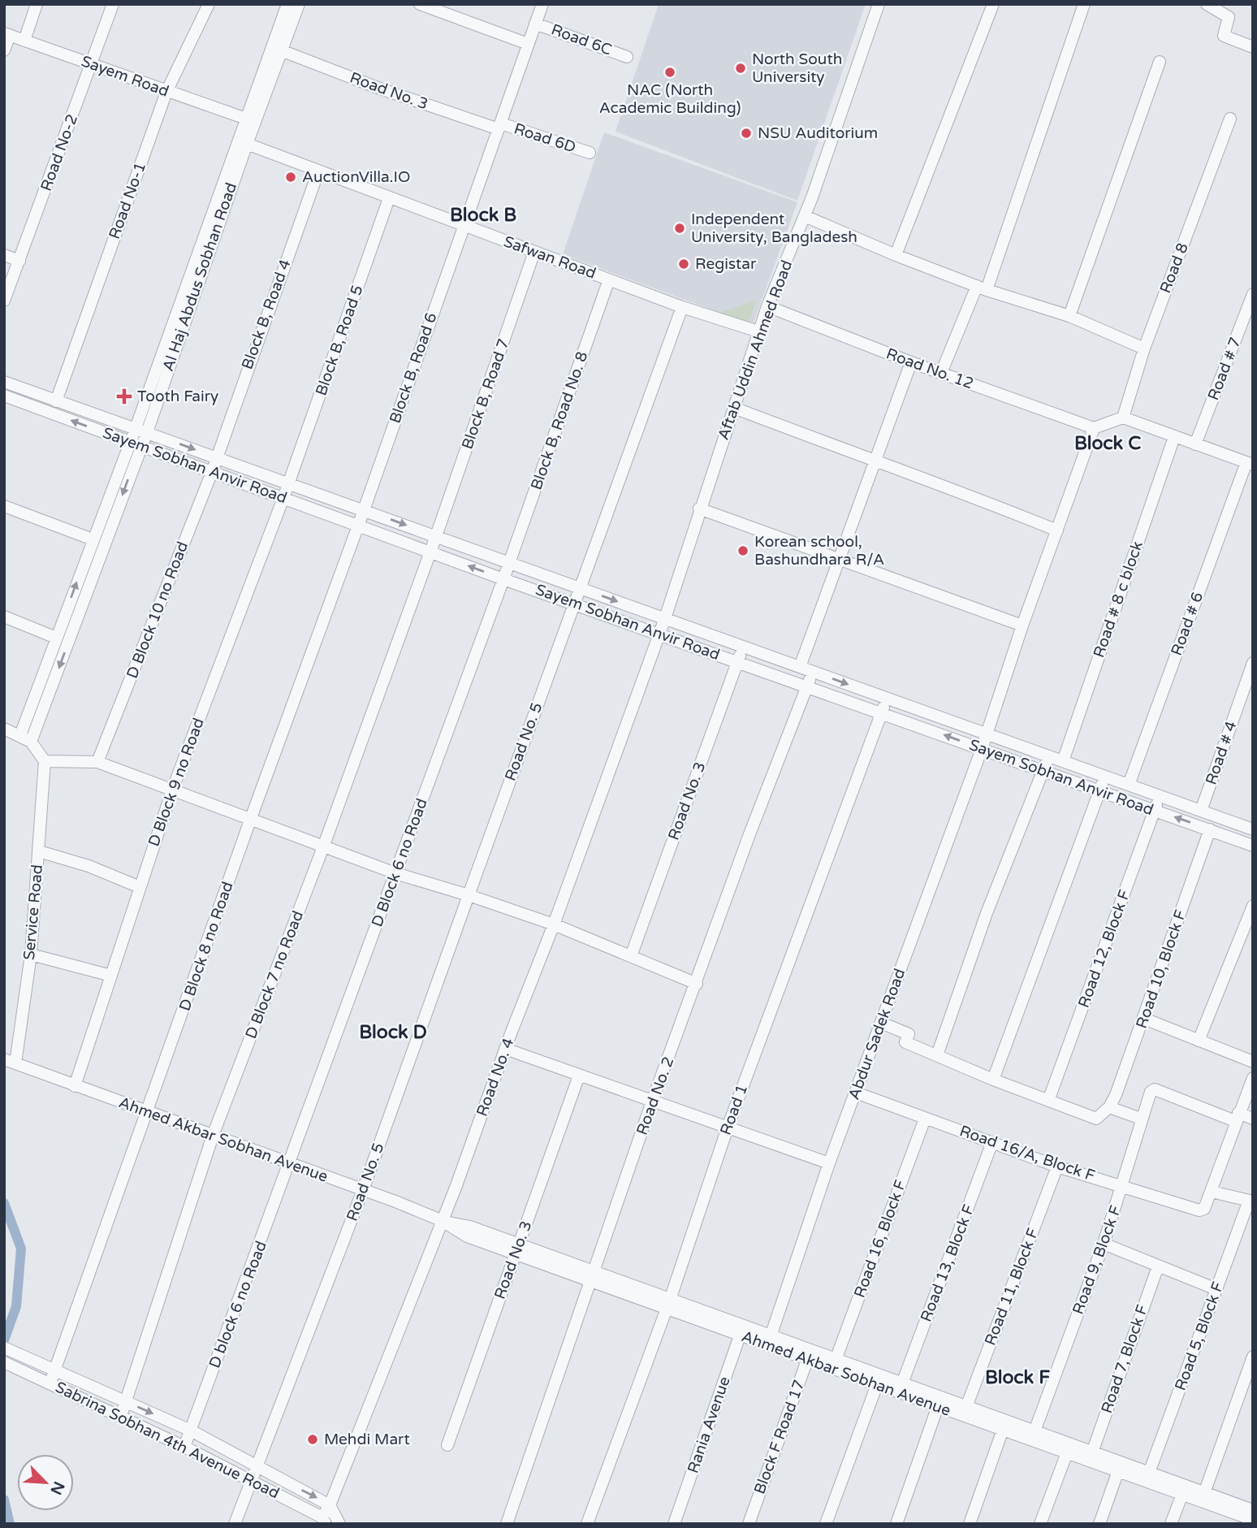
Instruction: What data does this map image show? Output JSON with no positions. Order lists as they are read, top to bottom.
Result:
{
  "streets": {
    "street": [
      "Road 6C",
      "Sayem Road",
      "Road No. 3",
      "Road 6D",
      "Road No-2",
      "Road No-1",
      "Safwan Road",
      "Road 8",
      "Al Haj Abdus Sobhan Road",
      "Block B, Road 4",
      "Block B, Road 5",
      "Aftab Uddin Ahmed Road",
      "Block B, Road 6",
      "Road No. 12",
      "Road # 7",
      "Block B, Road 7",
      "Block B, Road No. 8",
      "Sayem Sobhan Anvir Road",
      "Road # 8 c block",
      "D Block 10 no Road",
      "Road # 6",
      "Road No. 5",
      "Road # 4",
      "D Block 9 no Road",
      "D Block 6 no Road",
      "Service Road",
      "D Block 8 no Road",
      "Road 12, Block F",
      "Road 10, Block F",
      "D Block 7 no Road",
      "Abdur Sadek Road",
      "Road No. 4",
      "Road No. 2",
      "Road 1",
      "Ahmed Akbar Sobhan Avenue",
      "Road 16/A, Block F",
      "Road 16, Block F",
      "Road 9, Block F",
      "Road 13, Block F",
      "Road 11, Block F",
      "D block 6 no Road",
      "Road 5, Block F",
      "Road 7, Block F",
      "Rania Avenue",
      "Block F Road 17",
      "Sabrina Sobhan 4th Avenue Road"
    ]
  },
  "crossings": [
    ["Road 6C", "Block B, Road 6"],
    ["Sayem Road", "Road No-2"],
    ["Sayem Road", "Road No-1"],
    ["Sayem Road", "Al Haj Abdus Sobhan Road"],
    ["Road No. 3", "Road 6D"],
    ["Road No. 3", "Al Haj Abdus Sobhan Road"],
    ["Road No. 3", "Block B, Road 6"],
    ["Road No. 3", "Sayem Sobhan Anvir Road"],
    ["Road No. 3", "Ahmed Akbar Sobhan Avenue"],
    ["Road 6D", "Block B, Road 6"],
    ["Road No-1", "Sayem Sobhan Anvir Road"],
    ["Safwan Road", "Al Haj Abdus Sobhan Road"],
    ["Safwan Road", "Block B, Road 4"],
    ["Safwan Road", "Block B, Road 5"],
    ["Safwan Road", "Aftab Uddin Ahmed Road"],
    ["Safwan Road", "Block B, Road 6"],
    ["Safwan Road", "Block B, Road 7"],
    ["Safwan Road", "Block B, Road No. 8"],
    ["Safwan Road", "Road No. 5"],
    ["Al Haj Abdus Sobhan Road", "Sayem Sobhan Anvir Road"],
    ["Block B, Road 4", "Sayem Sobhan Anvir Road"],
    ["Block B, Road 4", "D Block 10 no Road"],
    ["Block B, Road 5", "Sayem Sobhan Anvir Road"],
    ["Block B, Road 5", "D Block 9 no Road"],
    ["Aftab Uddin Ahmed Road", "Road No. 12"],
    ["Aftab Uddin Ahmed Road", "Sayem Sobhan Anvir Road"],
    ["Aftab Uddin Ahmed Road", "Road No. 4"],
    ["Block B, Road 6", "Sayem Sobhan Anvir Road"],
    ["Block B, Road 6", "D Block 8 no Road"],
    ["Road No. 12", "Abdur Sadek Road"],
    ["Block B, Road 7", "Sayem Sobhan Anvir Road"],
    ["Block B, Road 7", "D Block 7 no Road"],
    ["Block B, Road No. 8", "Sayem Sobhan Anvir Road"],
    ["Block B, Road No. 8", "D Block 6 no Road"],
    ["Sayem Sobhan Anvir Road", "Road # 8 c block"],
    ["Sayem Sobhan Anvir Road", "D Block 10 no Road"],
    ["Sayem Sobhan Anvir Road", "Road # 6"],
    ["Sayem Sobhan Anvir Road", "Road No. 5"],
    ["Sayem Sobhan Anvir Road", "Road # 4"],
    ["Sayem Sobhan Anvir Road", "D Block 9 no Road"],
    ["Sayem Sobhan Anvir Road", "D Block 6 no Road"],
    ["Sayem Sobhan Anvir Road", "D Block 8 no Road"],
    ["Sayem Sobhan Anvir Road", "Road 12, Block F"],
    ["Sayem Sobhan Anvir Road", "Road 10, Block F"],
    ["Sayem Sobhan Anvir Road", "D Block 7 no Road"],
    ["Sayem Sobhan Anvir Road", "Abdur Sadek Road"],
    ["Sayem Sobhan Anvir Road", "Road No. 4"],
    ["Sayem Sobhan Anvir Road", "Road No. 2"],
    ["Sayem Sobhan Anvir Road", "Road 1"],
    ["Road No. 5", "Ahmed Akbar Sobhan Avenue"],
    ["Road No. 5", "Sabrina Sobhan 4th Avenue Road"],
    ["D Block 9 no Road", "Ahmed Akbar Sobhan Avenue"],
    ["D Block 6 no Road", "Ahmed Akbar Sobhan Avenue"],
    ["D Block 6 no Road", "D block 6 no Road"],
    ["Service Road", "Ahmed Akbar Sobhan Avenue"],
    ["D Block 8 no Road", "Ahmed Akbar Sobhan Avenue"],
    ["D Block 8 no Road", "Sabrina Sobhan 4th Avenue Road"],
    ["D Block 7 no Road", "Ahmed Akbar Sobhan Avenue"],
    ["D Block 7 no Road", "Sabrina Sobhan 4th Avenue Road"],
    ["Abdur Sadek Road", "Ahmed Akbar Sobhan Avenue"],
    ["Abdur Sadek Road", "Road 16/A, Block F"],
    ["Road No. 4", "Ahmed Akbar Sobhan Avenue"],
    ["Road No. 4", "Sabrina Sobhan 4th Avenue Road"],
    ["Road No. 2", "Ahmed Akbar Sobhan Avenue"],
    ["Road 1", "Ahmed Akbar Sobhan Avenue"],
    ["Ahmed Akbar Sobhan Avenue", "Road 16, Block F"],
    ["Ahmed Akbar Sobhan Avenue", "Road 9, Block F"],
    ["Ahmed Akbar Sobhan Avenue", "Road 13, Block F"],
    ["Ahmed Akbar Sobhan Avenue", "Road 11, Block F"],
    ["Ahmed Akbar Sobhan Avenue", "D block 6 no Road"],
    ["Ahmed Akbar Sobhan Avenue", "Road 5, Block F"],
    ["Ahmed Akbar Sobhan Avenue", "Road 7, Block F"],
    ["Ahmed Akbar Sobhan Avenue", "Rania Avenue"],
    ["Ahmed Akbar Sobhan Avenue", "Block F Road 17"],
    ["Road 16/A, Block F", "Road 16, Block F"],
    ["Road 16/A, Block F", "Road 9, Block F"],
    ["Road 16/A, Block F", "Road 13, Block F"],
    ["Road 16/A, Block F", "Road 11, Block F"],
    ["D block 6 no Road", "Sabrina Sobhan 4th Avenue Road"]
  ],
  "districts": [
    "Block B",
    "Block C",
    "Block D",
    "Block F"
  ],
  "places": {
    "other": [
      "North South University",
      "NAC (North Academic Building)",
      "NSU Auditorium",
      "AuctionVilla.IO",
      "Independent University, Bangladesh",
      "Registar",
      "Korean school, Bashundhara R/A",
      "Mehdi Mart"
    ],
    "health": ["Tooth Fairy"]
  },
  "north": "bottom right"
}
